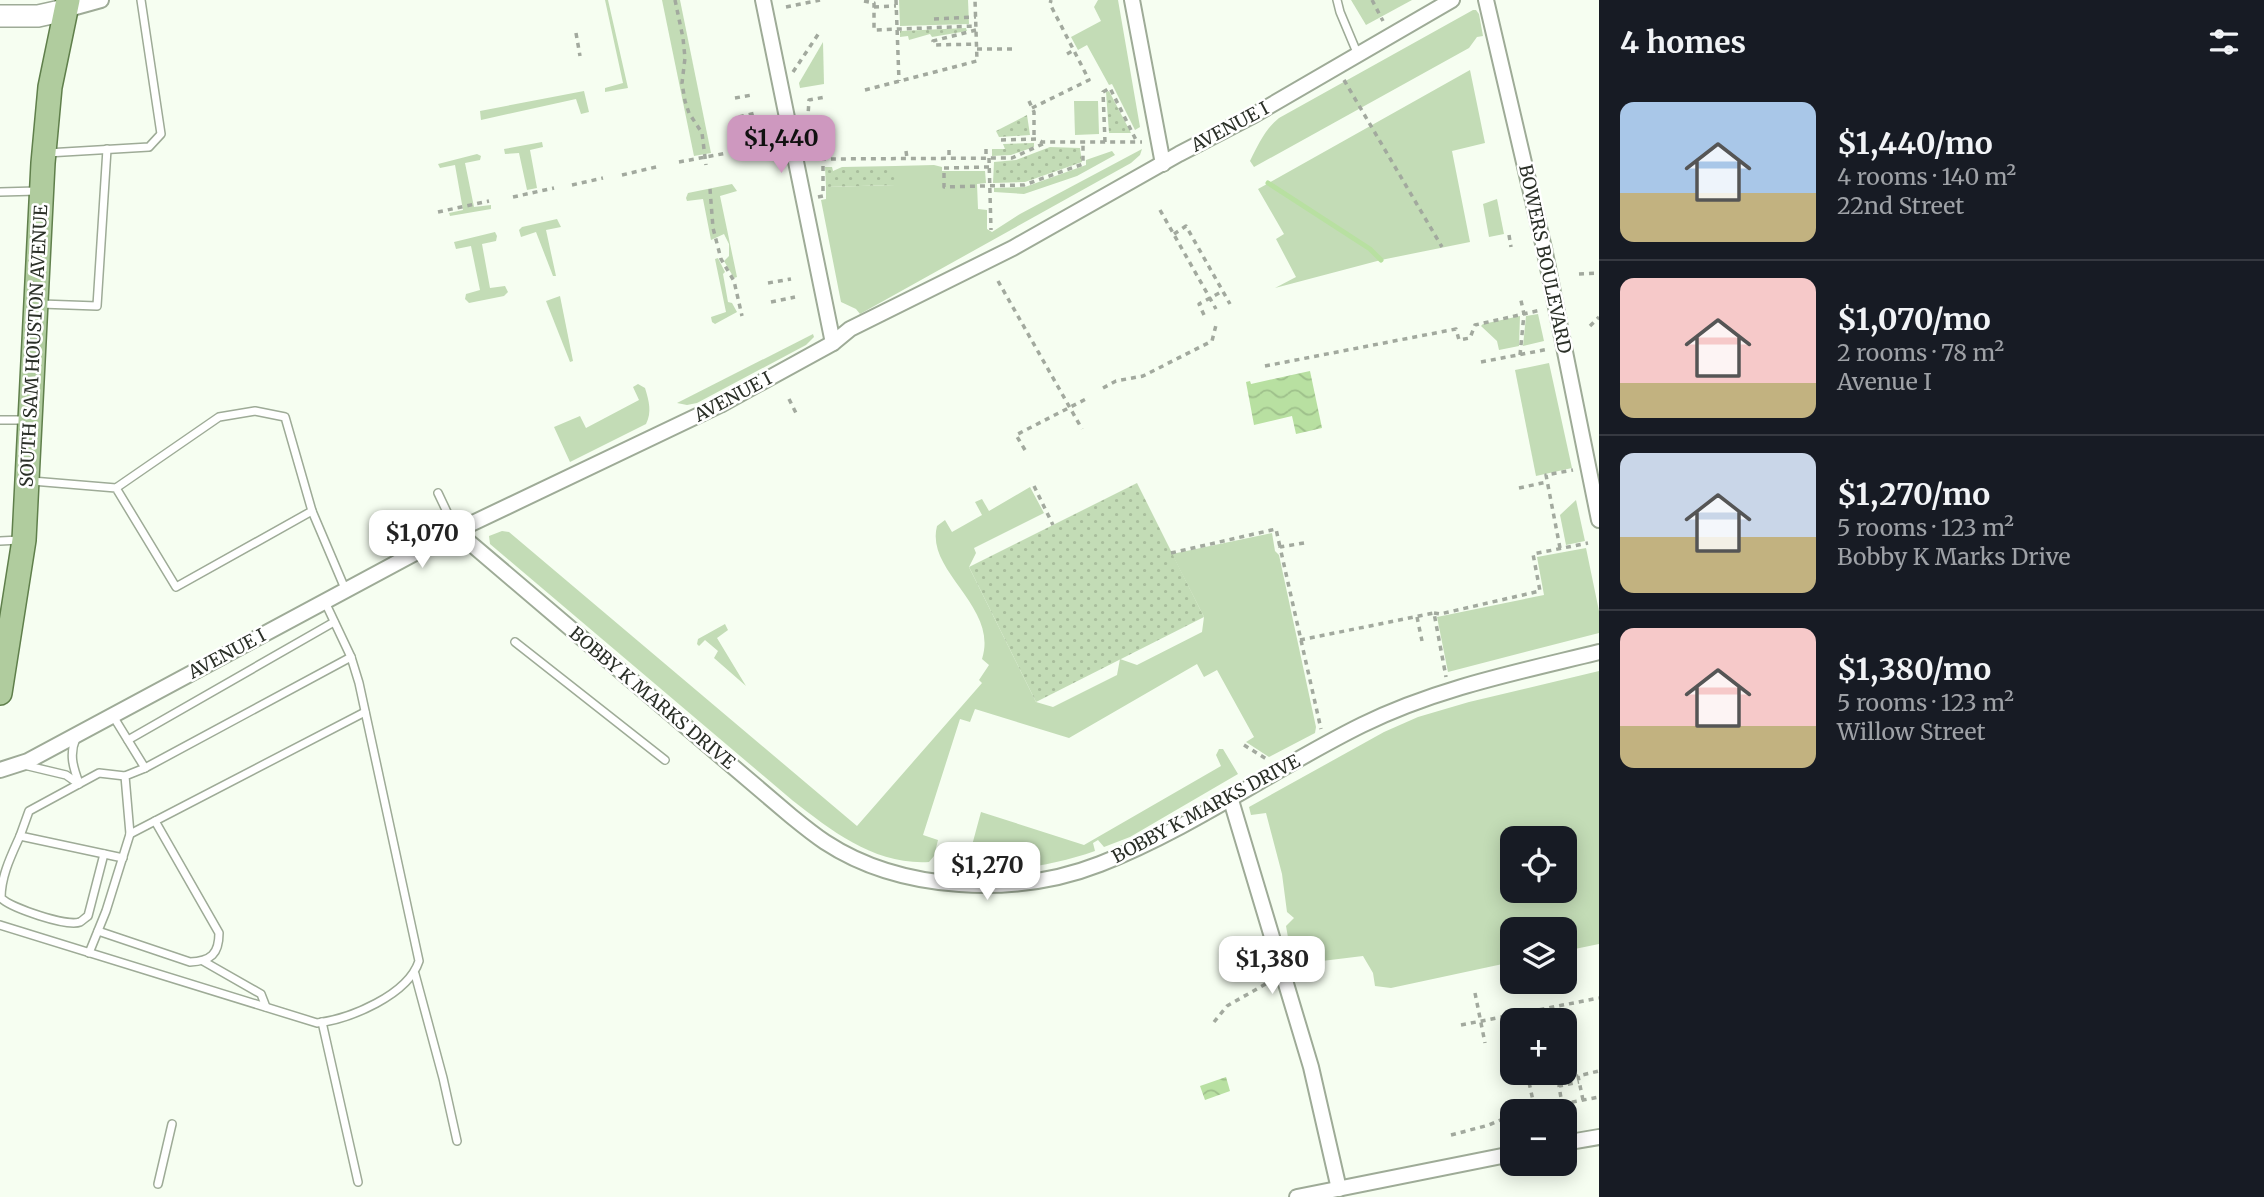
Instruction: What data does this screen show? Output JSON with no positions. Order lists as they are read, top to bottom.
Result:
{
  "streets": {
    "main road": ["SOUTH SAM HOUSTON AVENUE"],
    "street": ["AVENUE I", "BOWERS BOULEVARD", "BOBBY K MARKS DRIVE"]
  },
  "crossings": [
    ["AVENUE I", "BOBBY K MARKS DRIVE"]
  ],
  "page": {
    "heading": "4 homes",
    "list": [
      {
        "name": "$1,440/mo",
        "note": "4 rooms · 140 m² · 22nd Street"
      },
      {
        "name": "$1,070/mo",
        "note": "2 rooms · 78 m² · Avenue I"
      },
      {
        "name": "$1,270/mo",
        "note": "5 rooms · 123 m² · Bobby K Marks Drive"
      },
      {
        "name": "$1,380/mo",
        "note": "5 rooms · 123 m² · Willow Street"
      }
    ],
    "price": [
      "$1,440",
      "$1,070",
      "$1,270",
      "$1,380"
    ],
    "map_buttons": ["+", "−"]
  }
}
